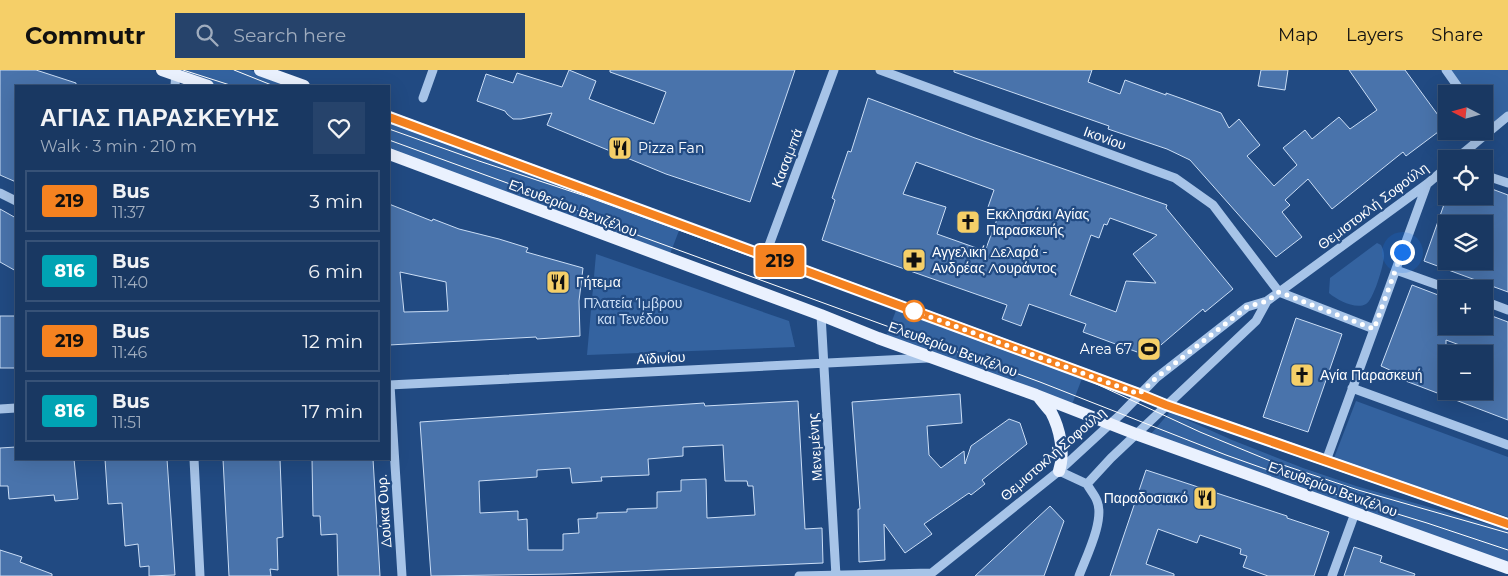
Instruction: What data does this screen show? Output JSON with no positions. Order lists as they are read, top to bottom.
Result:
{
  "streets": {
    "main road": ["Ελευθερίου Βενιζέλου"],
    "street": [
      "Ικονίου",
      "Κασαμπά",
      "Θεμιστοκλή Σοφούλη",
      "Αϊδινίου",
      "Μενεμένης",
      "Δούκα Ουρ."
    ]
  },
  "crossings": [
    ["Ικονίου", "Θεμιστοκλή Σοφούλη"],
    ["Κασαμπά", "Ελευθερίου Βενιζέλου"],
    ["Θεμιστοκλή Σοφούλη", "Ελευθερίου Βενιζέλου"],
    ["Ελευθερίου Βενιζέλου", "Αϊδινίου"],
    ["Ελευθερίου Βενιζέλου", "Μενεμένης"],
    ["Αϊδινίου", "Μενεμένης"],
    ["Αϊδινίου", "Δούκα Ουρ."]
  ],
  "parks": ["Πλατεία Ίμβρου και Τενέδου"],
  "places": {
    "restaurant": ["Pizza Fan", "Γήτεμα", "Παραδοσιακό"],
    "church": ["Εκκλησάκι Αγίας Παρασκευής", "Αγία Παρασκευή"],
    "pharmacy": ["Αγγελική Δελαρά - Ανδρέας Λουράντος"],
    "sports": ["Area 67"]
  },
  "lines": ["bus line 219"],
  "north": "left",
  "page": {
    "header": "Commutr",
    "search": "Search here",
    "nav": ["Map", "Layers", "Share"],
    "on_map": "219",
    "map_buttons": ["+", "−"],
    "heading": ["ΑΓΙΑΣ ΠΑΡΑΣΚΕΥΗΣ", "Walk · 3 min · 210 m"],
    "list": [
      {
        "mark": "219",
        "name": "Bus",
        "note": "11:37",
        "value": "3 min"
      },
      {
        "mark": "816",
        "name": "Bus",
        "note": "11:40",
        "value": "6 min"
      },
      {
        "mark": "219",
        "name": "Bus",
        "note": "11:46",
        "value": "12 min"
      },
      {
        "mark": "816",
        "name": "Bus",
        "note": "11:51",
        "value": "17 min"
      }
    ]
  }
}
